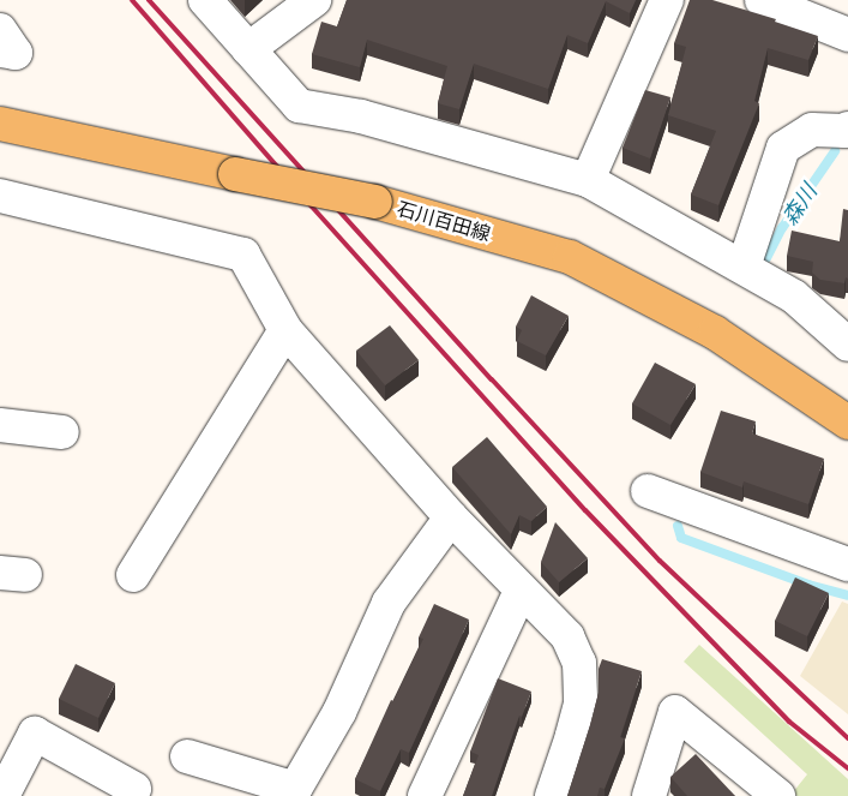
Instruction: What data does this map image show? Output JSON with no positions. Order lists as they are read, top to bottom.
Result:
{
  "streets": {
    "main road": ["石川百田線"]
  },
  "water": ["森川"]
}
